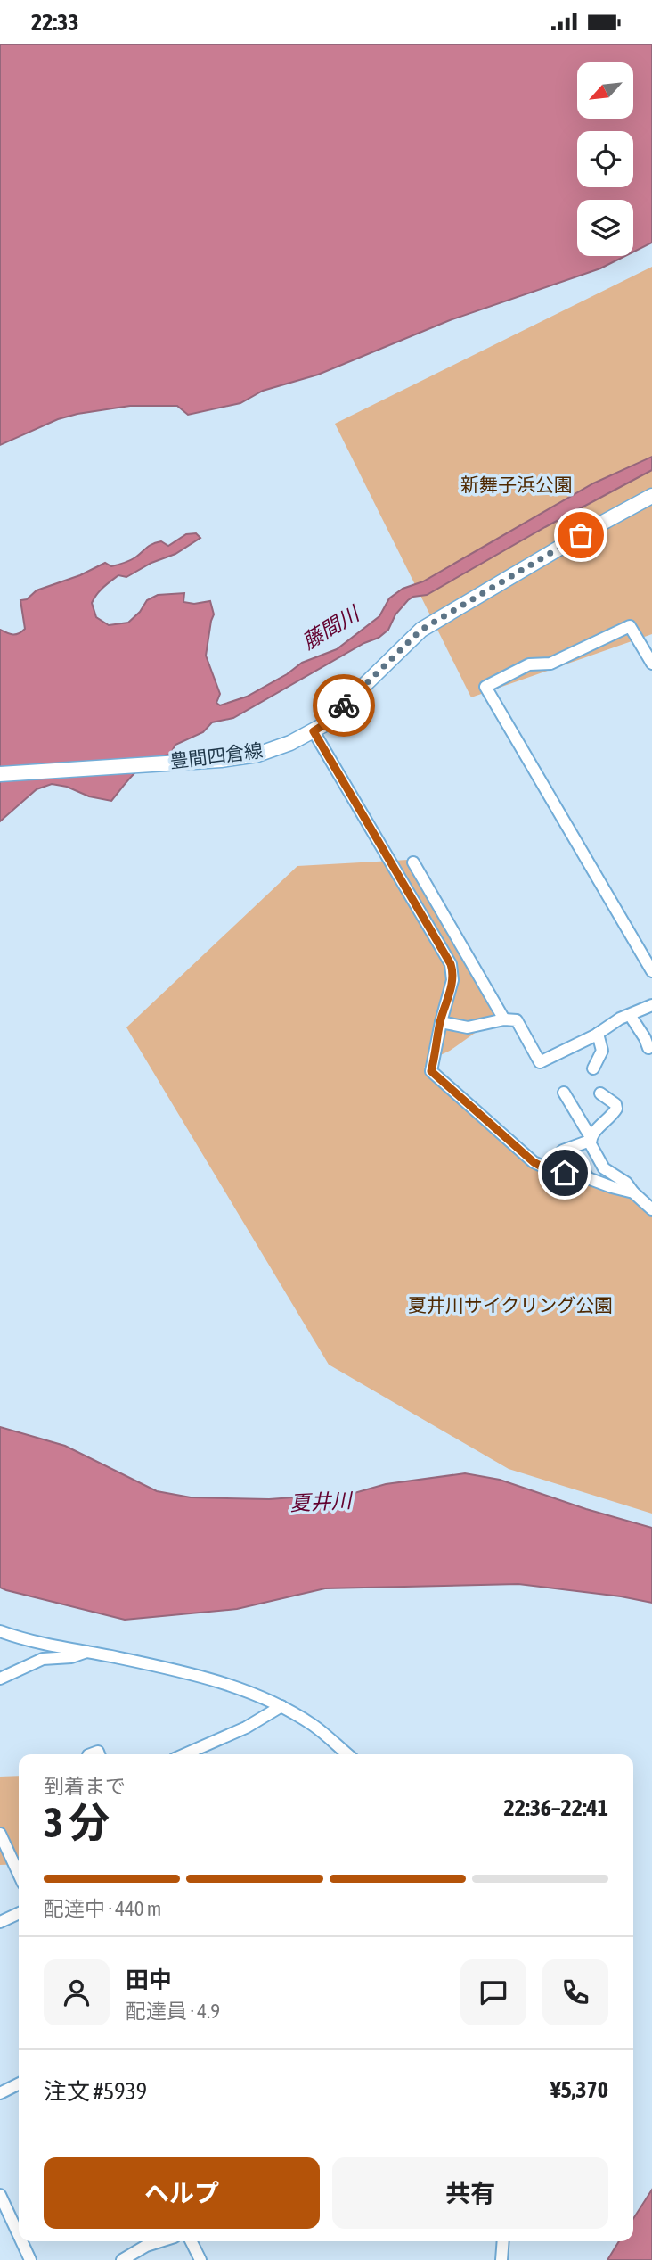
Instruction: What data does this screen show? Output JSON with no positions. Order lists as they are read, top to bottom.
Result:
{
  "streets": {
    "main road": ["豊間四倉線"]
  },
  "water": ["藤間川", "夏井川"],
  "parks": ["新舞子浜公園", "夏井川サイクリング公園"],
  "north": "bottom left",
  "page": {
    "status": "22:33",
    "heading": ["3 分", "到着まで", "22:36–22:41"],
    "panel": [
      "田中",
      "配達員 · 4.9",
      "注文 #5939",
      "¥5,370"
    ],
    "bar": "配達中 · 440 m",
    "buttons": ["ヘルプ", "共有"]
  }
}
